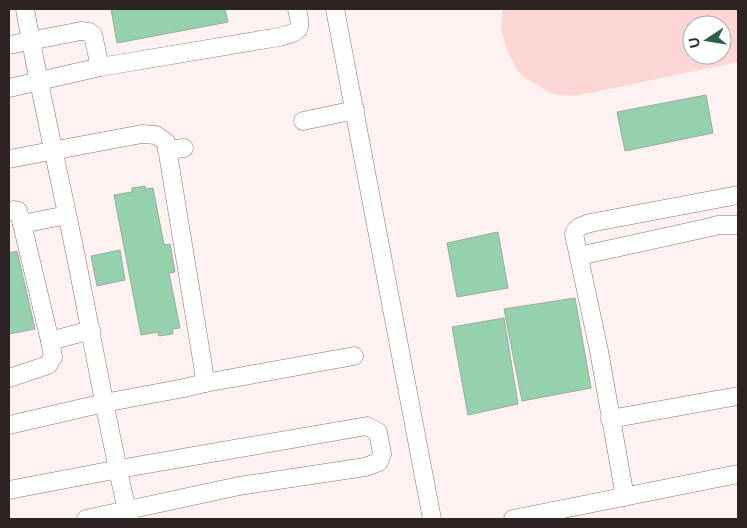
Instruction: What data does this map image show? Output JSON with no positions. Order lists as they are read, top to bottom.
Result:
{
  "north": "left"
}
